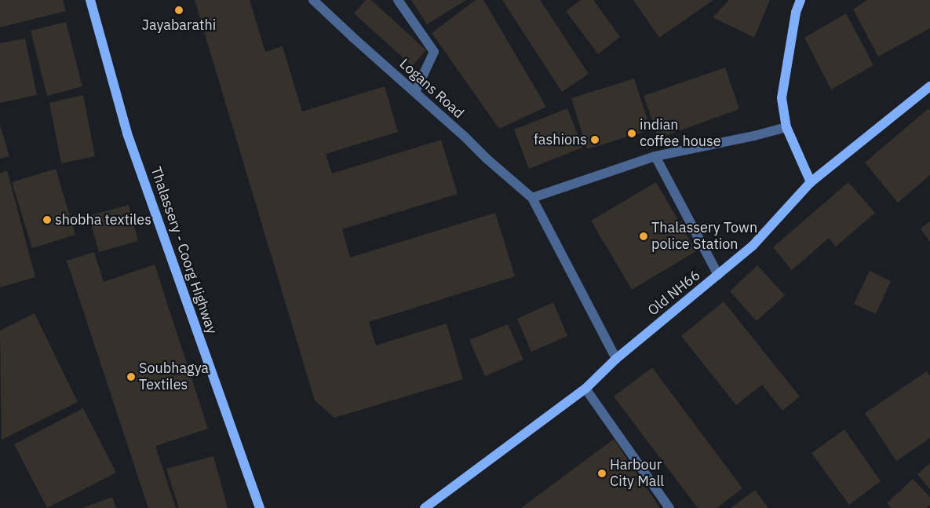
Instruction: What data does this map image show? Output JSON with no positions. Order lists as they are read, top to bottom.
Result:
{
  "streets": {
    "main road": ["Thalassery - Coorg Highway", "Old NH66"],
    "street": ["Logans Road"]
  },
  "crossings": [
    ["Logans Road", "Old NH66"]
  ],
  "places": [
    "Jayabarathi",
    "indian coffee house",
    "fashions",
    "shobha textiles",
    "Thalassery Town police Station",
    "Soubhagya Textiles",
    "Harbour City Mall"
  ]
}
